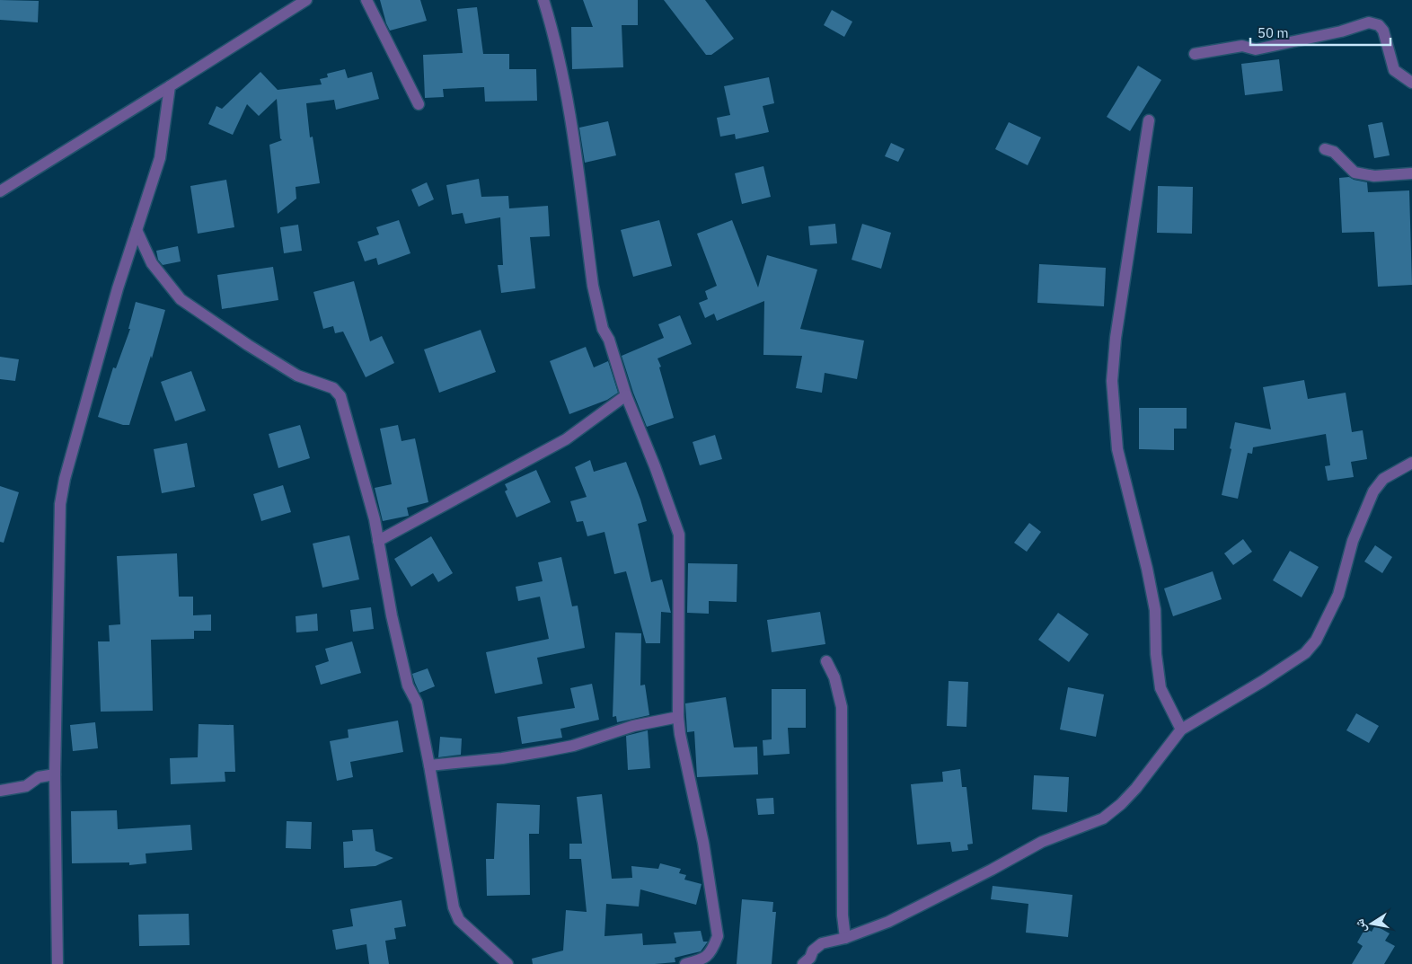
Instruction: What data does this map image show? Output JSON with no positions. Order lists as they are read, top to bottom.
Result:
{
  "scale_bar": "50 m",
  "north": "left"
}
